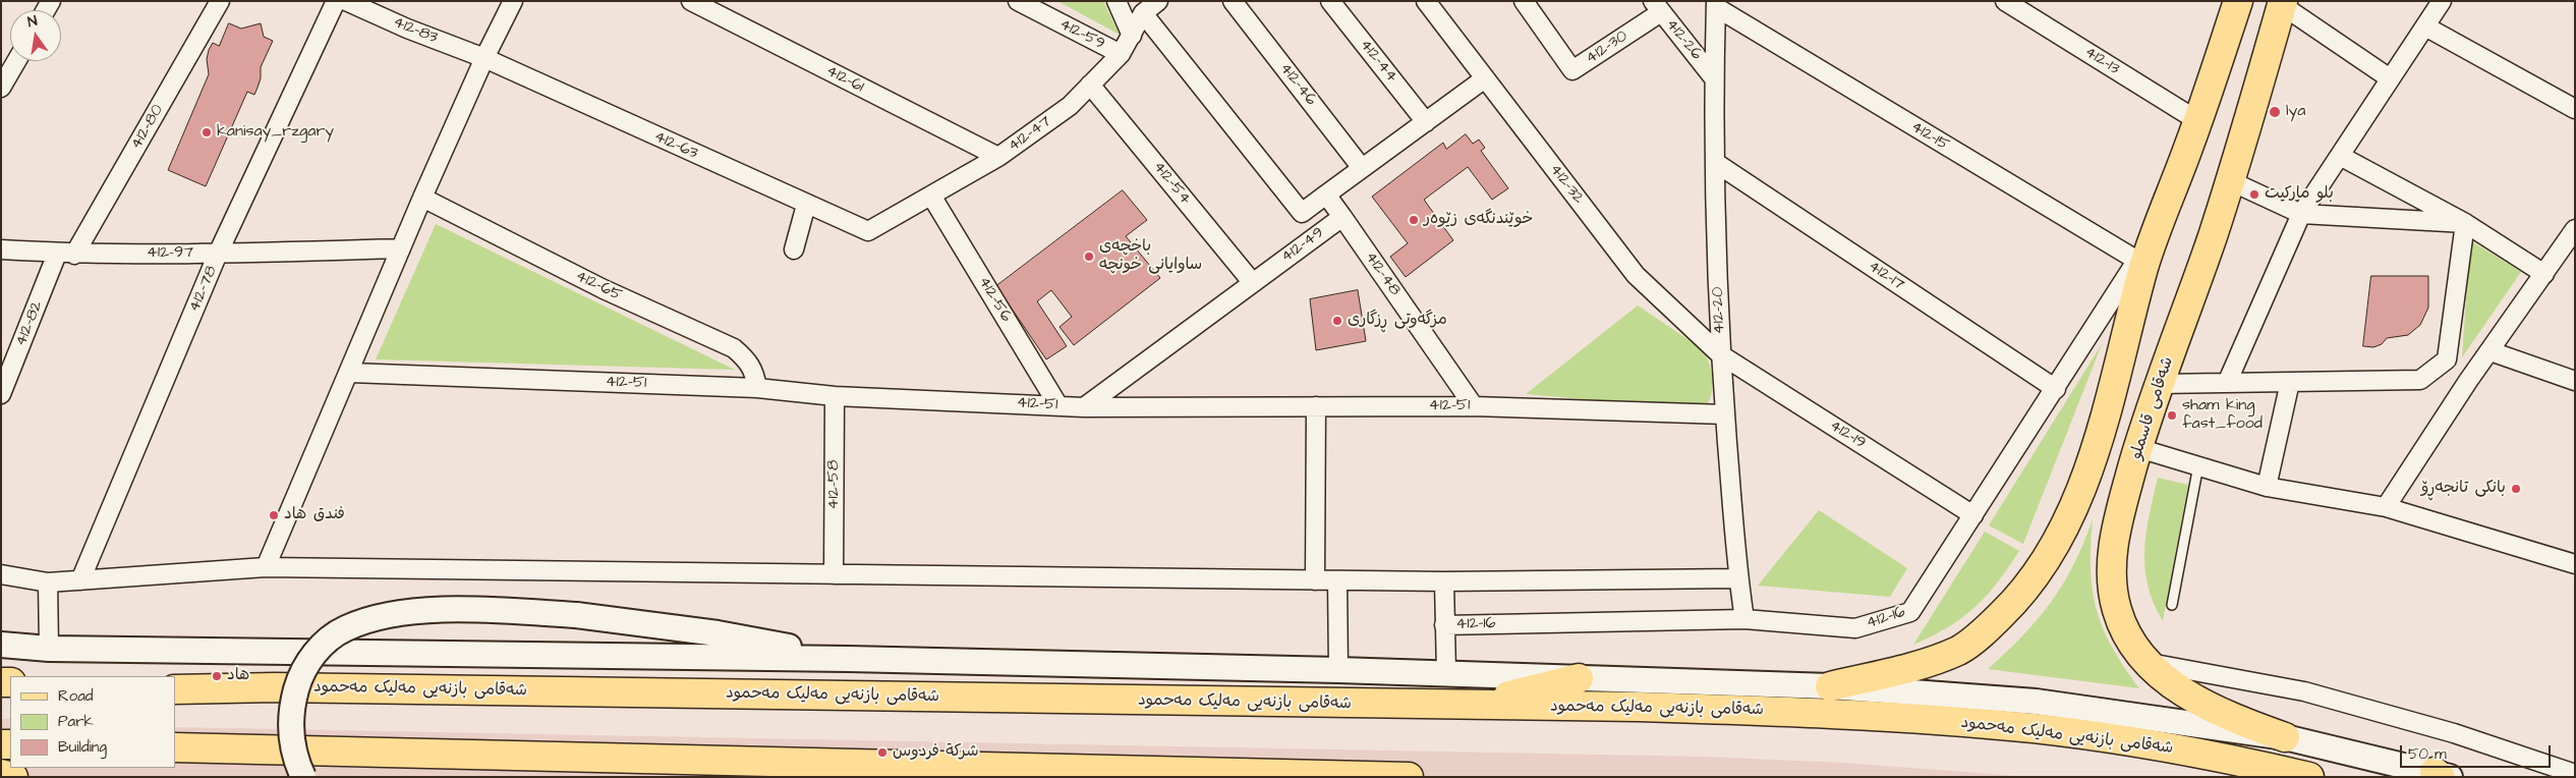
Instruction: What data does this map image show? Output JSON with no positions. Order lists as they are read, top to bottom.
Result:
{
  "streets": {
    "main road": ["شەقامی قاسملو", "شەقامی بازنەیی مەلیک مەحمود"],
    "street": [
      "412-83",
      "412-59",
      "412-26",
      "412-30",
      "412-44",
      "412-13",
      "412-61",
      "412-46",
      "412-80",
      "412-47",
      "412-15",
      "412-63",
      "412-54",
      "412-32",
      "412-49",
      "412-97",
      "412-48",
      "412-17",
      "412-65",
      "412-78",
      "412-56",
      "412-20",
      "412-82",
      "412-51",
      "412-19",
      "412-58",
      "412-16"
    ]
  },
  "crossings": [
    ["412-83", "412-63"],
    ["412-59", "412-47"],
    ["412-26", "412-30"],
    ["412-26", "412-20"],
    ["412-61", "412-47"],
    ["412-80", "412-97"],
    ["412-80", "412-82"],
    ["412-47", "412-63"],
    ["412-47", "412-54"],
    ["412-47", "412-56"],
    ["412-15", "412-20"],
    ["412-15", "412-16"],
    ["412-54", "412-49"],
    ["412-32", "412-20"],
    ["412-32", "412-19"],
    ["412-49", "412-48"],
    ["412-49", "412-51"],
    ["412-97", "412-78"],
    ["412-97", "412-82"],
    ["412-48", "412-51"],
    ["412-17", "412-20"],
    ["412-17", "412-16"],
    ["412-65", "412-51"],
    ["412-56", "412-51"],
    ["412-20", "412-51"],
    ["412-20", "412-19"],
    ["412-20", "412-16"],
    ["412-51", "412-58"],
    ["412-19", "412-16"]
  ],
  "places": [
    "lya",
    "kanisay_rzgary",
    "بلو ماركيت",
    "خوێندنگەی زێوەر",
    "باخچەی ساوایانی خونچە",
    "مزگەوتی ڕزگاری",
    "sham king fast_food",
    "بانکی تانجەڕۆ",
    "فندق هاد",
    "هاد",
    "شركة فردوس"
  ],
  "legend": ["Road", "Park", "Building"],
  "scale_bar": "50 m",
  "north": "top"
}
